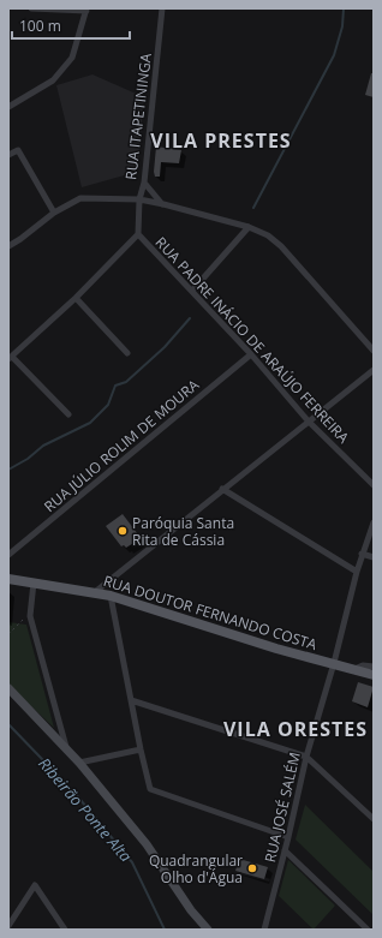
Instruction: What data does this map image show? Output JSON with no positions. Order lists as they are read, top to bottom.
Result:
{
  "streets": {
    "main road": ["RUA DOUTOR FERNANDO COSTA"],
    "street": [
      "RUA ITAPETININGA",
      "RUA PADRE INÁCIO DE ARAÚJO FERREIRA",
      "RUA JÚLIO ROLIM DE MOURA",
      "RUA JOSÉ SALÉM"
    ]
  },
  "crossings": [
    ["RUA ITAPETININGA", "RUA PADRE INÁCIO DE ARAÚJO FERREIRA"],
    ["RUA PADRE INÁCIO DE ARAÚJO FERREIRA", "RUA JÚLIO ROLIM DE MOURA"],
    ["RUA DOUTOR FERNANDO COSTA", "RUA JOSÉ SALÉM"]
  ],
  "districts": ["VILA PRESTES", "VILA ORESTES"],
  "water": ["Ribeirão Ponte Alta"],
  "places": ["Paróquia Santa Rita de Cássia", "Quadrangular Olho d'Água"],
  "scale_bar": "100 m"
}
